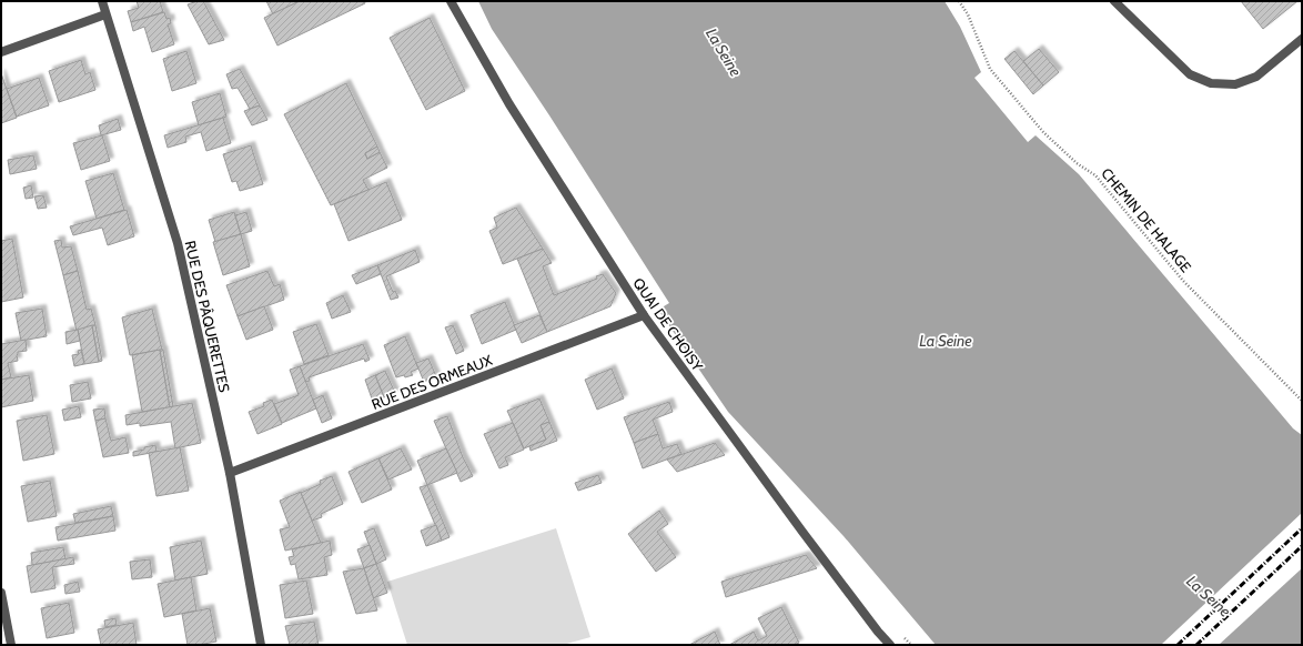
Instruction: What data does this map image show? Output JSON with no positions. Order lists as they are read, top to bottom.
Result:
{
  "streets": {
    "street": ["RUE DES PÂQUERETTES", "QUAI DE CHOISY", "RUE DES ORMEAUX"],
    "path": ["CHEMIN DE HALAGE"]
  },
  "crossings": [
    ["RUE DES PÂQUERETTES", "RUE DES ORMEAUX"],
    ["QUAI DE CHOISY", "RUE DES ORMEAUX"]
  ],
  "water": ["La Seine"]
}
